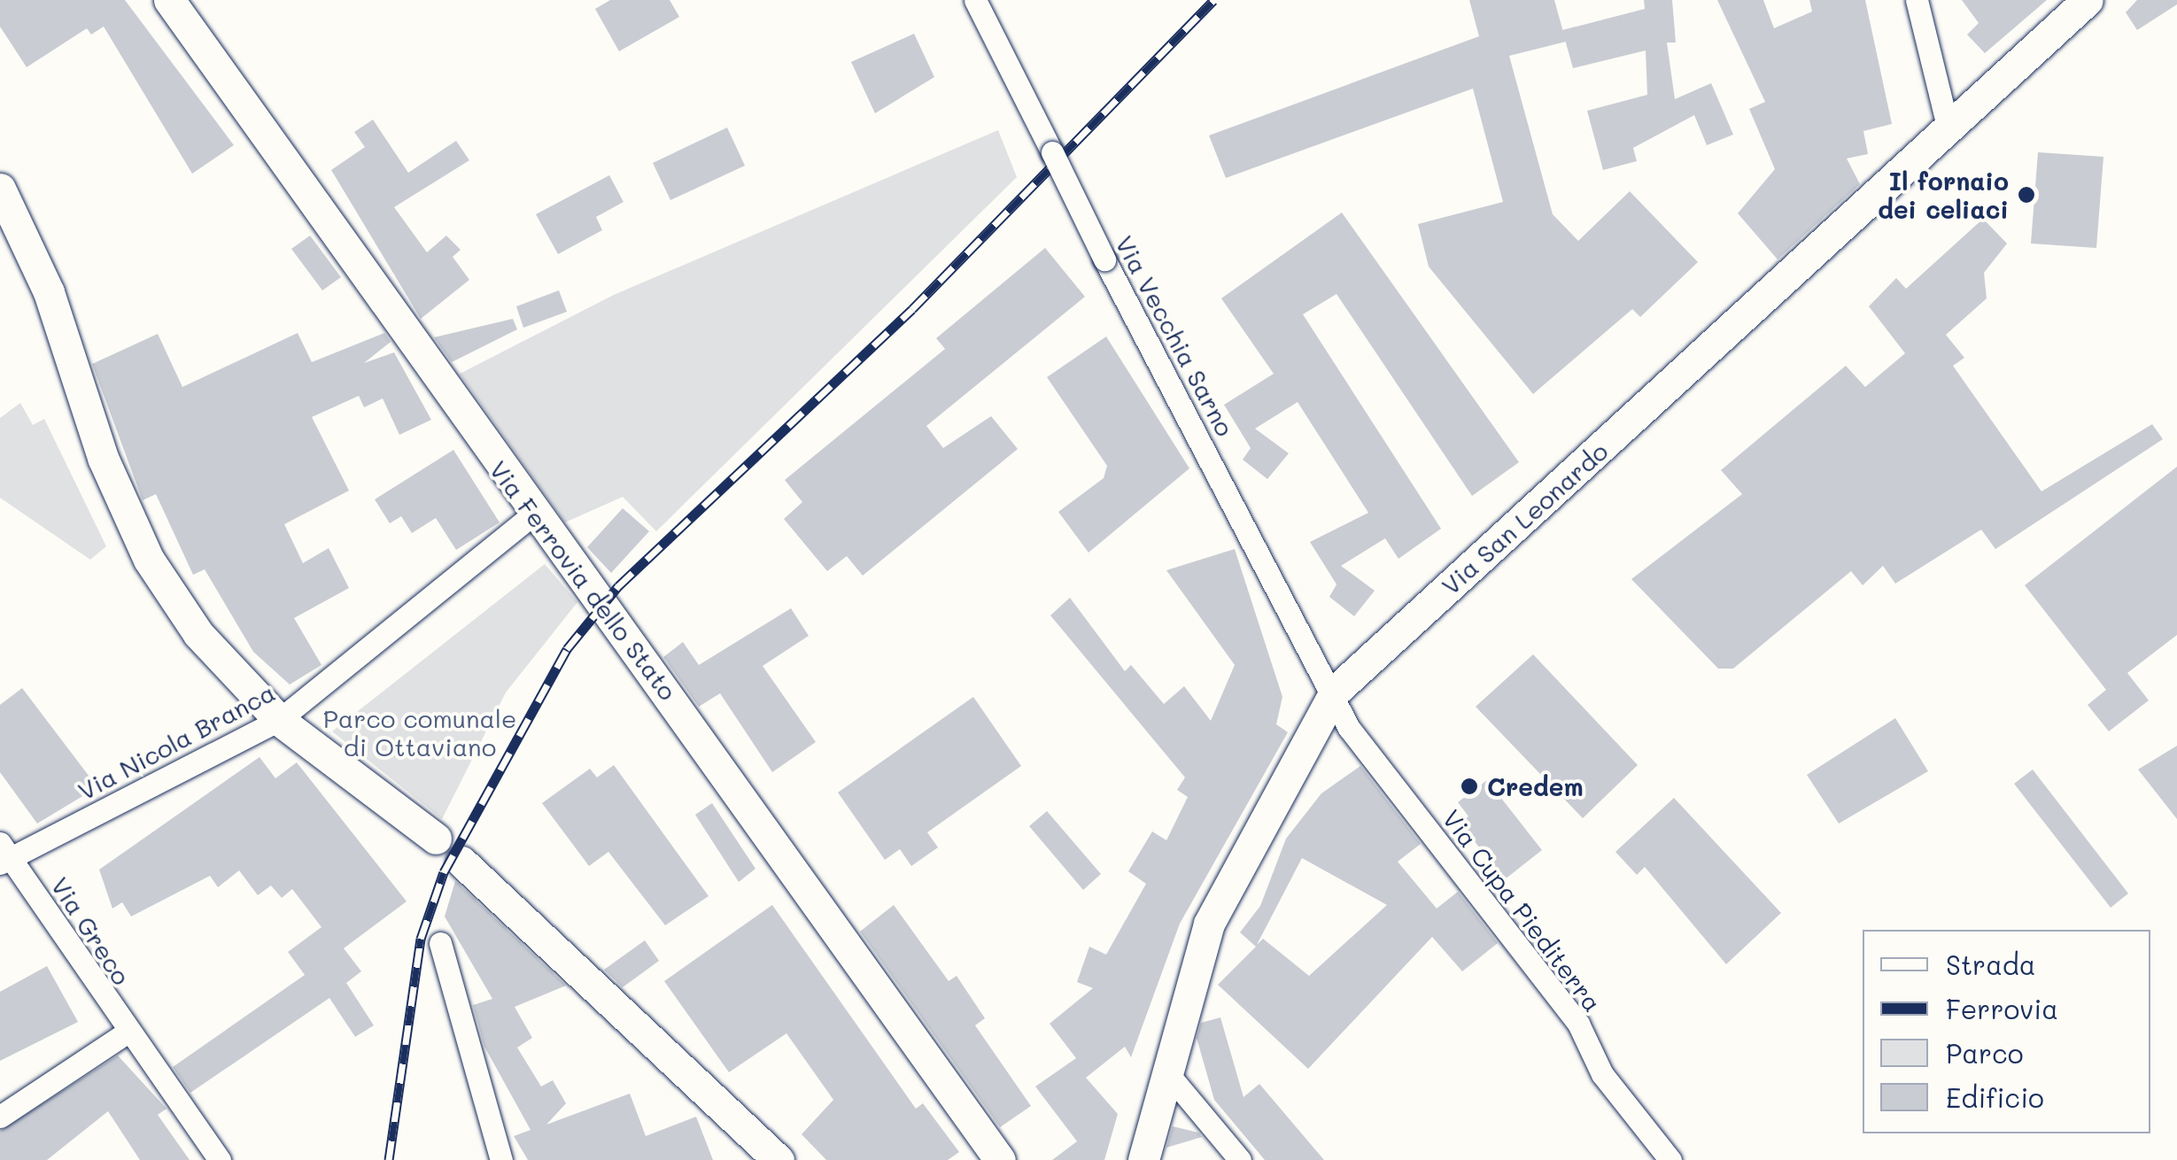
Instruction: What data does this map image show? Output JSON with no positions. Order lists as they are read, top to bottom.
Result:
{
  "streets": {
    "main road": ["Via San Leonardo", "Via Ferrovia dello Stato"],
    "street": [
      "Via Vecchia Sarno",
      "Via Nicola Branca",
      "Via Cupa Piediterra",
      "Via Greco"
    ]
  },
  "crossings": [
    ["Via Vecchia Sarno", "Via San Leonardo"],
    ["Via Vecchia Sarno", "Via Cupa Piediterra"],
    ["Via San Leonardo", "Via Cupa Piediterra"],
    ["Via Ferrovia dello Stato", "Via Nicola Branca"],
    ["Via Nicola Branca", "Via Greco"]
  ],
  "parks": ["Parco comunale di Ottaviano"],
  "places": ["Il fornaio dei celiaci", "Credem"],
  "legend": [
    "Strada",
    "Ferrovia",
    "Parco",
    "Edificio"
  ]
}
